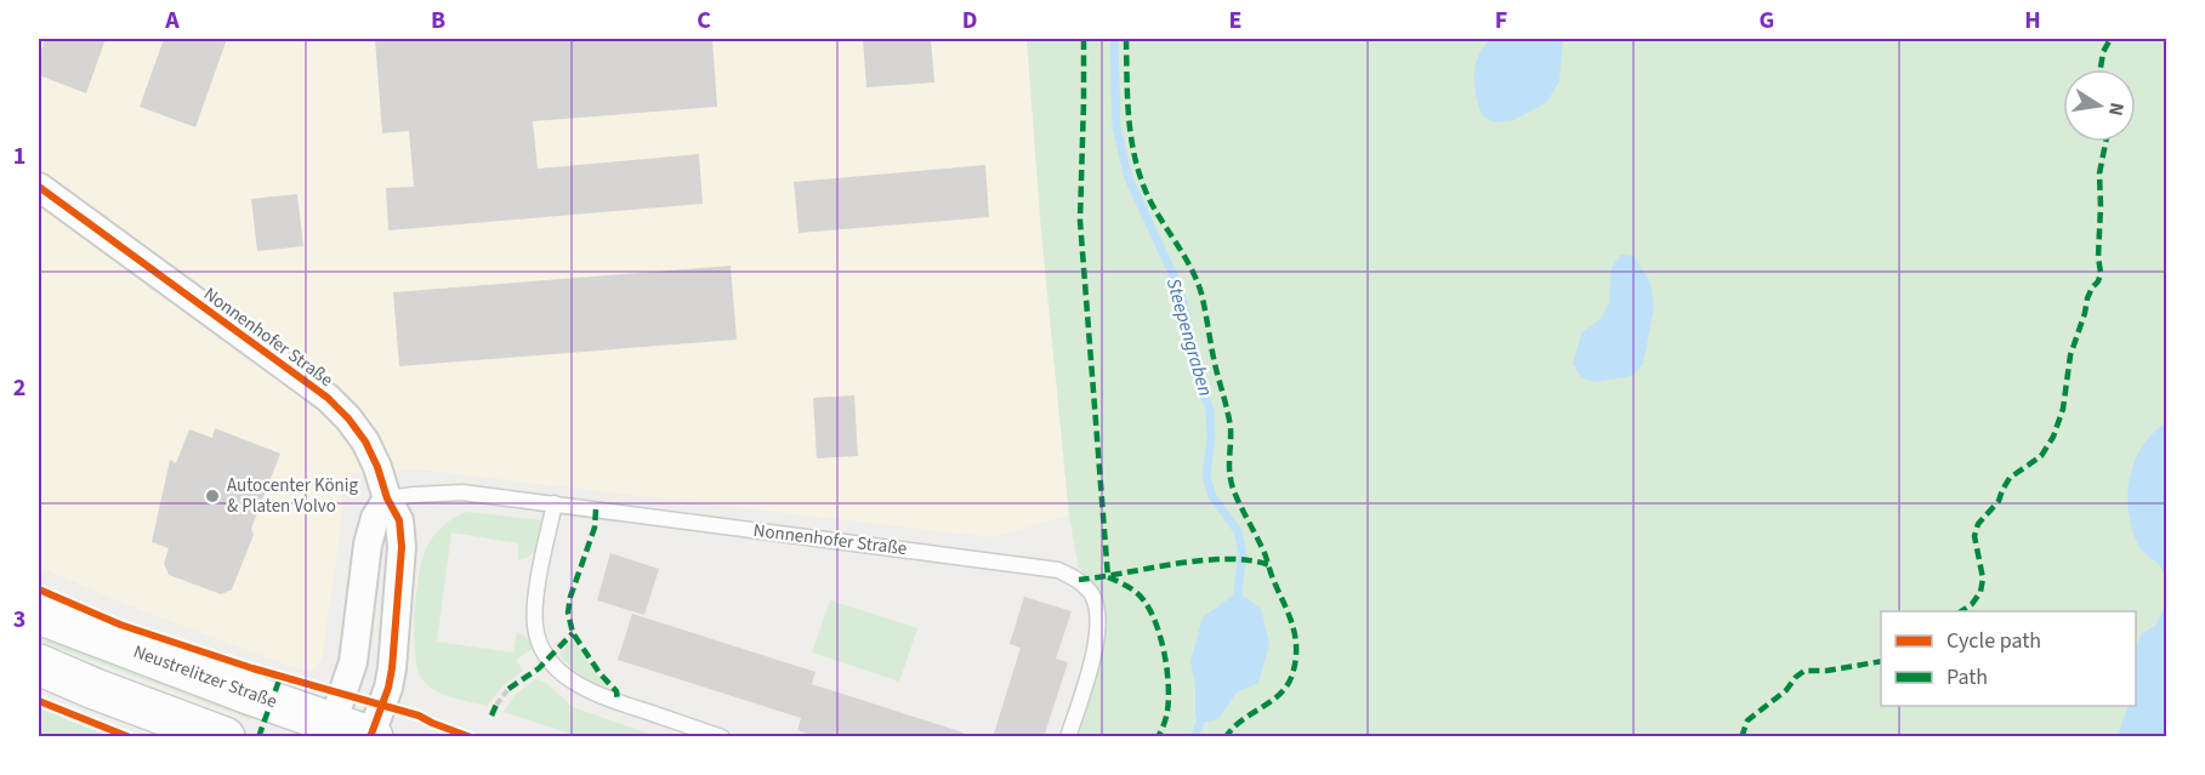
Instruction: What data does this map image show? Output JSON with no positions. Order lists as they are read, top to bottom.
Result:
{
  "streets": {
    "main road": ["Neustrelitzer Straße"],
    "street": ["Nonnenhofer Straße"]
  },
  "crossings": [
    ["Nonnenhofer Straße", "Neustrelitzer Straße"]
  ],
  "water": ["Steepengraben"],
  "places": ["Autocenter König & Platen Volvo"],
  "legend": ["Cycle path", "Path"],
  "north": "right",
  "grid": {
    "columns": [
      "A",
      "B",
      "C",
      "D",
      "E",
      "F",
      "G",
      "H"
    ],
    "rows": ["1", "2", "3"]
  }
}
